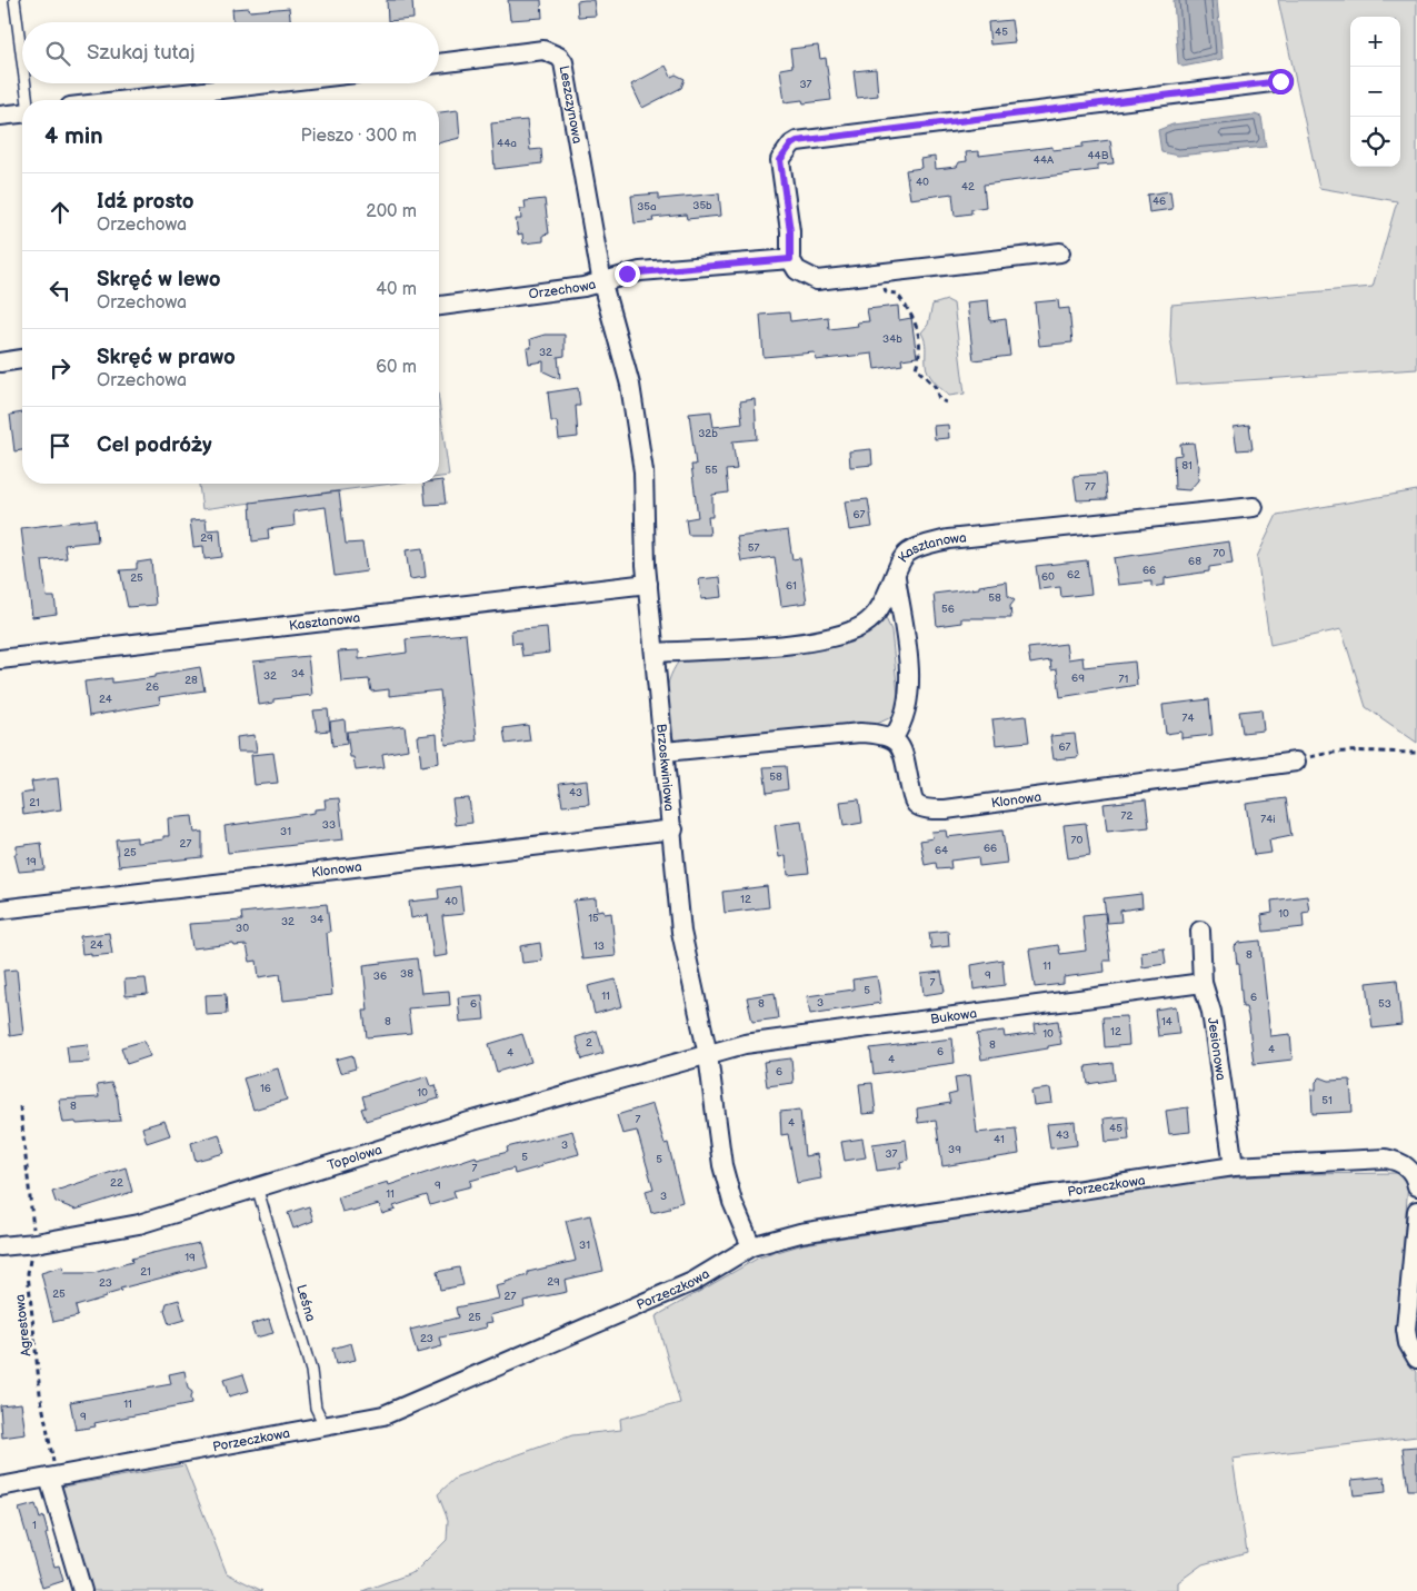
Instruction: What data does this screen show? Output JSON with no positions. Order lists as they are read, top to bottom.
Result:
{
  "streets": {
    "street": [
      "Leszczynowa",
      "Orzechowa",
      "Kasztanowa",
      "Brzoskwiniowa",
      "Klonowa",
      "Bukowa",
      "Jesionowa",
      "Topolowa",
      "Porzeczkowa"
    ],
    "lane": ["Leśna"],
    "path": ["Agrestowa"]
  },
  "crossings": [
    ["Leszczynowa", "Orzechowa"],
    ["Leszczynowa", "Brzoskwiniowa"],
    ["Orzechowa", "Brzoskwiniowa"],
    ["Kasztanowa", "Brzoskwiniowa"],
    ["Brzoskwiniowa", "Klonowa"],
    ["Brzoskwiniowa", "Bukowa"],
    ["Brzoskwiniowa", "Topolowa"],
    ["Brzoskwiniowa", "Porzeczkowa"],
    ["Bukowa", "Jesionowa"],
    ["Bukowa", "Topolowa"],
    ["Jesionowa", "Porzeczkowa"],
    ["Topolowa", "Leśna"],
    ["Topolowa", "Agrestowa"],
    ["Porzeczkowa", "Leśna"],
    ["Porzeczkowa", "Agrestowa"]
  ],
  "house_numbers": [
    "45",
    "37",
    "44a",
    "44B",
    "44A",
    "40",
    "42",
    "46",
    "35b",
    "35a",
    "34b",
    "32",
    "32b",
    "81",
    "55",
    "77",
    "67",
    "29",
    "57",
    "70",
    "68",
    "66",
    "62",
    "60",
    "25",
    "61",
    "58",
    "56",
    "34",
    "32",
    "69",
    "71",
    "28",
    "26",
    "24",
    "74",
    "67",
    "58",
    "43",
    "21",
    "72",
    "74i",
    "33",
    "31",
    "70",
    "27",
    "66",
    "64",
    "25",
    "19",
    "12",
    "40",
    "10",
    "15",
    "34",
    "32",
    "30",
    "24",
    "13",
    "8",
    "11",
    "38",
    "9",
    "36",
    "7",
    "5",
    "11",
    "6",
    "3",
    "6",
    "8",
    "53",
    "8",
    "14",
    "12",
    "10",
    "2",
    "8",
    "4",
    "6",
    "4",
    "4",
    "6",
    "16",
    "10",
    "51",
    "8",
    "7",
    "4",
    "45",
    "43",
    "41",
    "3",
    "39",
    "37",
    "5",
    "5",
    "7",
    "22",
    "9",
    "11",
    "3",
    "31",
    "19",
    "21",
    "29",
    "23",
    "25",
    "27",
    "25",
    "23",
    "11",
    "9",
    "1"
  ],
  "page": {
    "map_buttons": ["+", "−"],
    "search": "Szukaj tutaj",
    "heading": ["4 min", "Pieszo · 300 m"],
    "list": [
      ["Idź prosto", "Orzechowa", "200 m"],
      ["Skręć w lewo", "Orzechowa", "40 m"],
      ["Skręć w prawo", "Orzechowa", "60 m"],
      "Cel podróży"
    ]
  }
}
